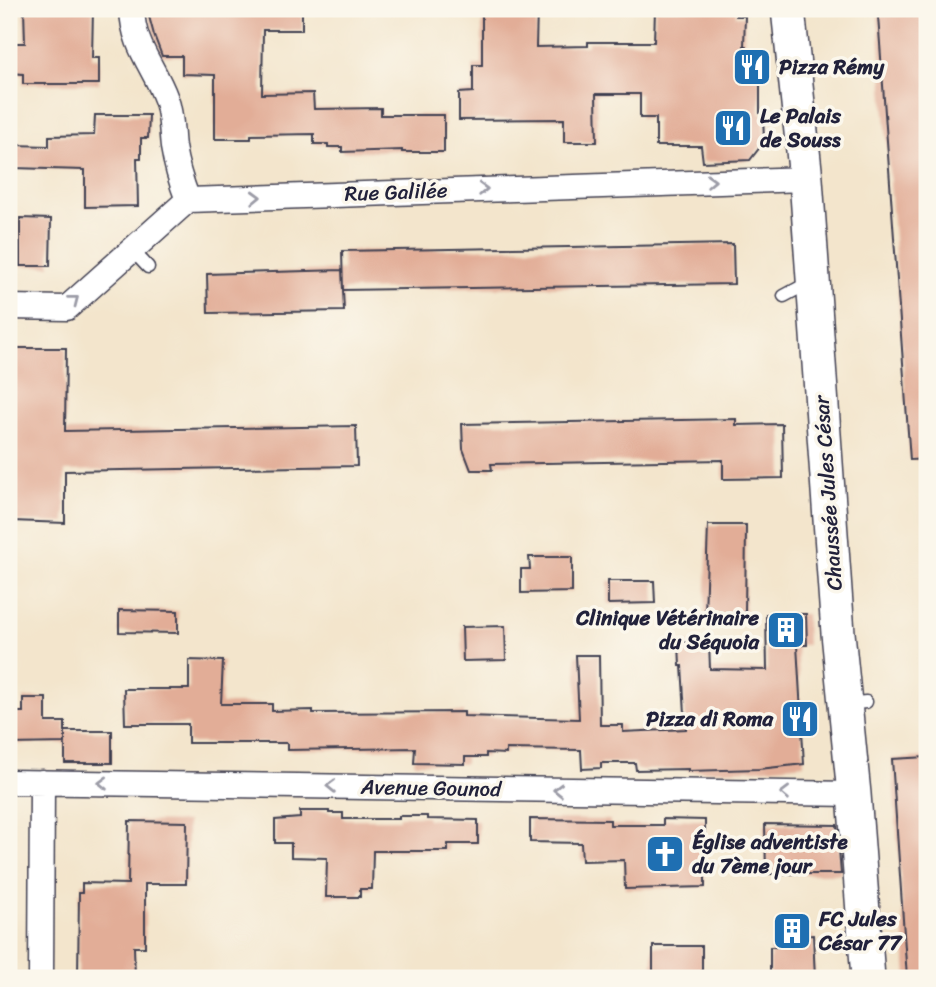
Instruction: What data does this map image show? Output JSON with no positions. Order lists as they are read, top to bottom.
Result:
{
  "streets": {
    "street": ["Rue Galilée", "Chaussée Jules César", "Avenue Gounod"]
  },
  "crossings": [
    ["Rue Galilée", "Chaussée Jules César"],
    ["Chaussée Jules César", "Avenue Gounod"]
  ],
  "one_way": ["Rue Galilée", "Avenue Gounod"],
  "places": {
    "restaurant": ["Pizza Rémy", "Le Palais de Souss", "Pizza di Roma"],
    "building": ["Clinique Vétérinaire du Séquoia", "FC Jules César 77"],
    "church": ["Église adventiste du 7ème jour"]
  }
}
